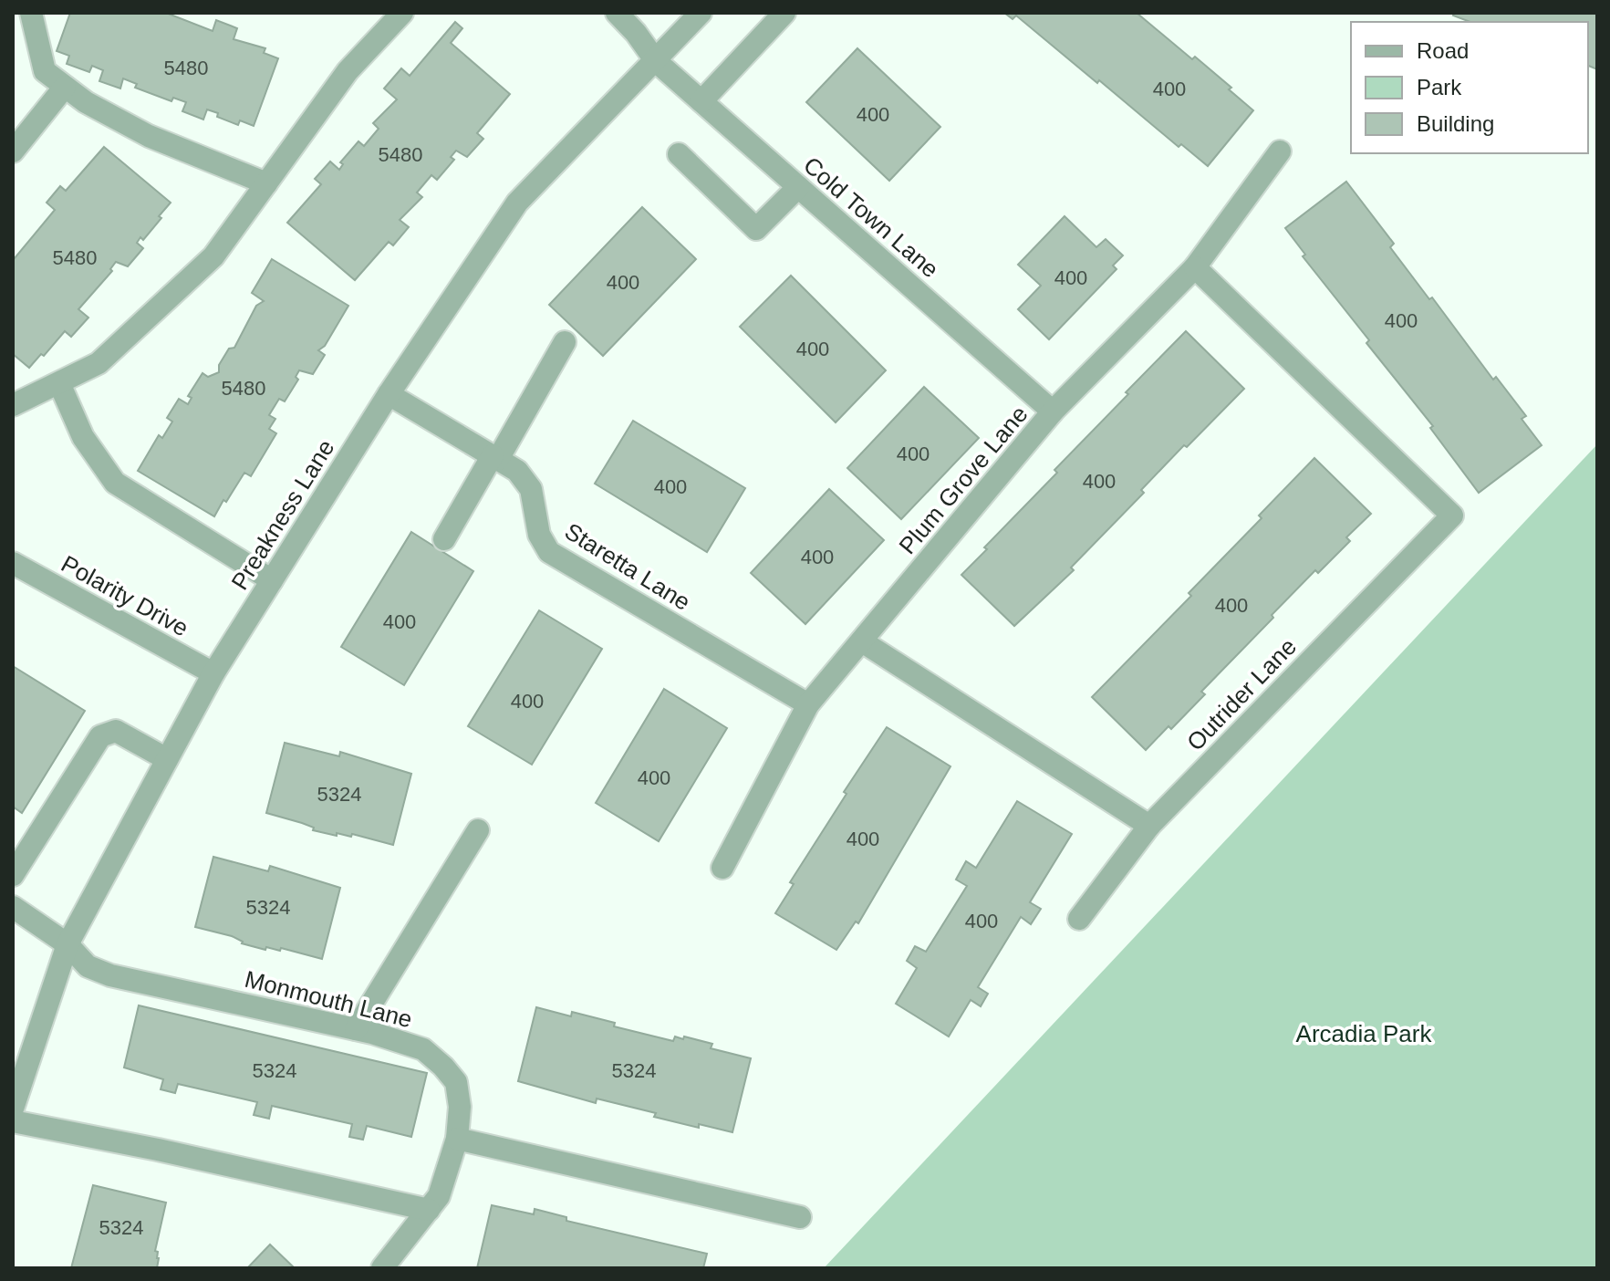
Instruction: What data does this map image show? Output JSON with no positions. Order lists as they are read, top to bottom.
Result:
{
  "streets": {
    "street": [
      "Cold Town Lane",
      "Plum Grove Lane",
      "Preakness Lane",
      "Staretta Lane",
      "Polarity Drive",
      "Outrider Lane",
      "Monmouth Lane"
    ]
  },
  "crossings": [
    ["Cold Town Lane", "Plum Grove Lane"],
    ["Cold Town Lane", "Preakness Lane"],
    ["Plum Grove Lane", "Staretta Lane"],
    ["Plum Grove Lane", "Outrider Lane"],
    ["Preakness Lane", "Staretta Lane"],
    ["Preakness Lane", "Polarity Drive"],
    ["Preakness Lane", "Monmouth Lane"]
  ],
  "parks": ["Arcadia Park"],
  "house_numbers": [
    "5480",
    "400",
    "400",
    "5480",
    "5480",
    "400",
    "400",
    "400",
    "400",
    "5480",
    "400",
    "400",
    "400",
    "400",
    "400",
    "400",
    "400",
    "400",
    "5324",
    "400",
    "5324",
    "400",
    "5324",
    "5324",
    "5324"
  ],
  "legend": ["Road", "Park", "Building"]
}
